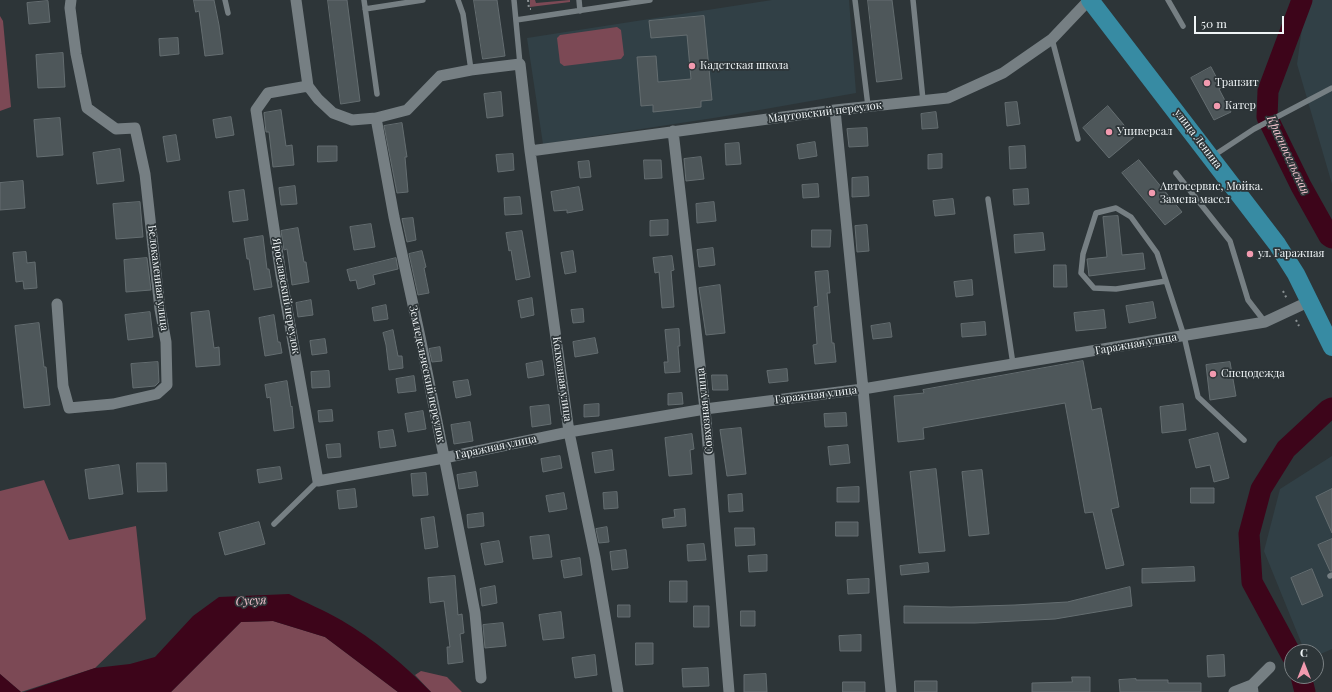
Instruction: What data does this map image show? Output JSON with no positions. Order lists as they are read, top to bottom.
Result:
{
  "streets": {
    "main road": ["улица Ленина"],
    "street": [
      "Мартовский переулок",
      "Белокаменная улица",
      "Ярославский переулок",
      "Гаражная улица",
      "Земледельческий переулок",
      "Колхозная улица",
      "Совхозная улица"
    ]
  },
  "crossings": [
    ["Мартовский переулок", "улица Ленина"],
    ["Мартовский переулок", "Колхозная улица"],
    ["Мартовский переулок", "Совхозная улица"],
    ["улица Ленина", "Гаражная улица"],
    ["Ярославский переулок", "Гаражная улица"],
    ["Гаражная улица", "Земледельческий переулок"],
    ["Гаражная улица", "Колхозная улица"],
    ["Гаражная улица", "Совхозная улица"]
  ],
  "water": ["Красносельская", "Сусуя"],
  "places": [
    "Кадетская школа",
    "Транзит",
    "Катер",
    "Универсал",
    "Автосервис, Мойка. Замена масел",
    "ул. Гаражная",
    "Спецодежда"
  ],
  "scale_bar": "50 m",
  "north": "top"
}
